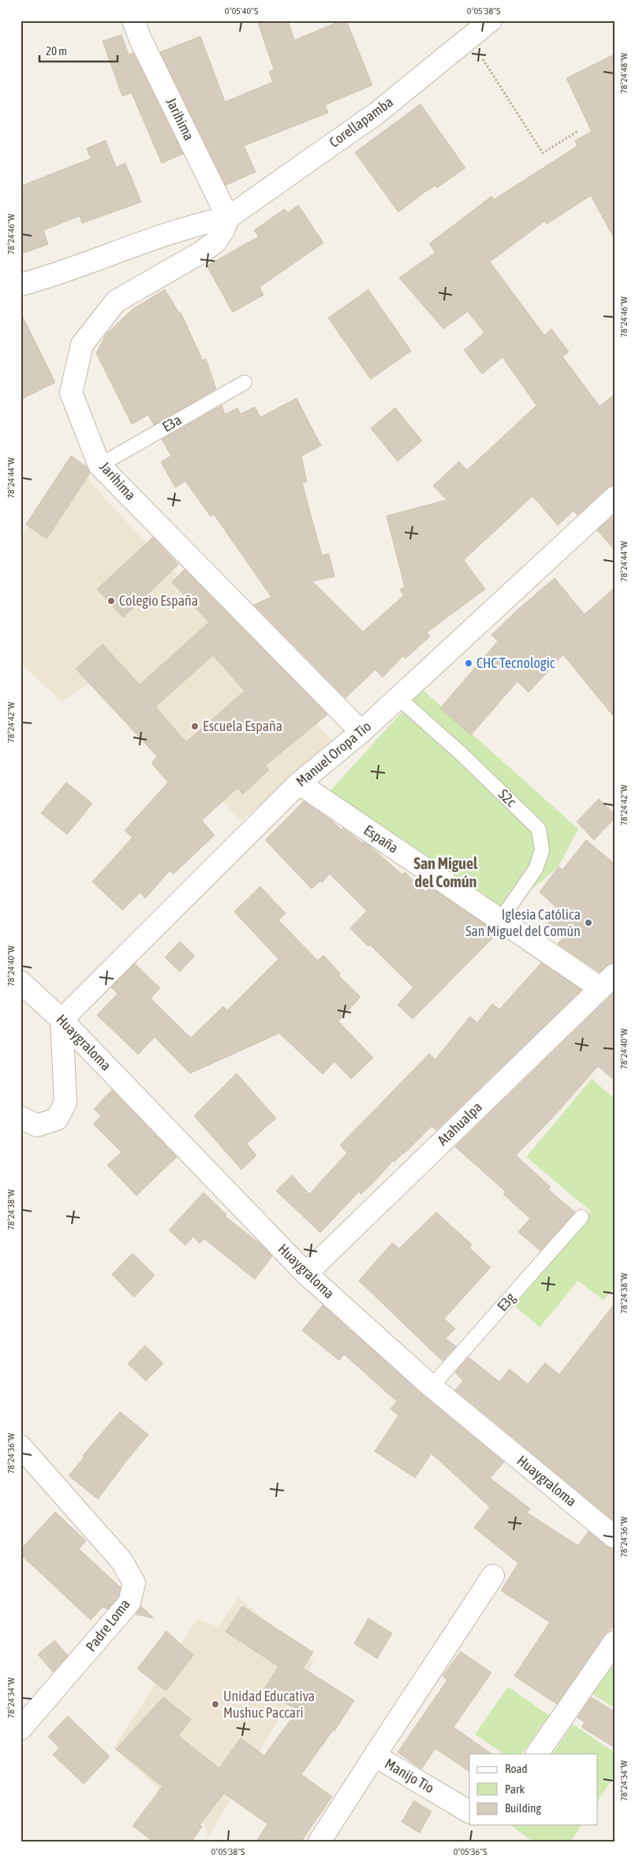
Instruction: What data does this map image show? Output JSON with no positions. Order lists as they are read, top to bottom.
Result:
{
  "streets": {
    "street": [
      "Jarihima",
      "Corellapamba",
      "Manuel Oropa Tio",
      "España",
      "Huaygraloma",
      "Atahualpa",
      "Padre Loma",
      "Manijo Tio"
    ],
    "lane": ["E3a", "S2c", "E3g"]
  },
  "crossings": [
    ["Jarihima", "Corellapamba"],
    ["Jarihima", "E3a"],
    ["Jarihima", "Manuel Oropa Tio"],
    ["Manuel Oropa Tio", "S2c"],
    ["Manuel Oropa Tio", "España"],
    ["Manuel Oropa Tio", "Huaygraloma"],
    ["S2c", "España"],
    ["España", "Atahualpa"],
    ["Huaygraloma", "Atahualpa"],
    ["Huaygraloma", "E3g"]
  ],
  "districts": ["San Miguel del Común"],
  "places": [
    "Colegio España",
    "CHC Tecnologic",
    "Escuela España",
    "Iglesia Católica San Miguel del Común",
    "Unidad Educativa Mushuc Paccari"
  ],
  "legend": ["Road", "Park", "Building"],
  "scale_bar": "20 m",
  "coordinates": [
    "0°05'40\"S",
    "0°05'38\"S",
    "78°24'48\"W",
    "78°24'46\"W",
    "78°24'44\"W",
    "78°24'42\"W",
    "78°24'40\"W",
    "78°24'38\"W",
    "78°24'36\"W",
    "78°24'34\"W",
    "0°05'36\"S"
  ]
}
